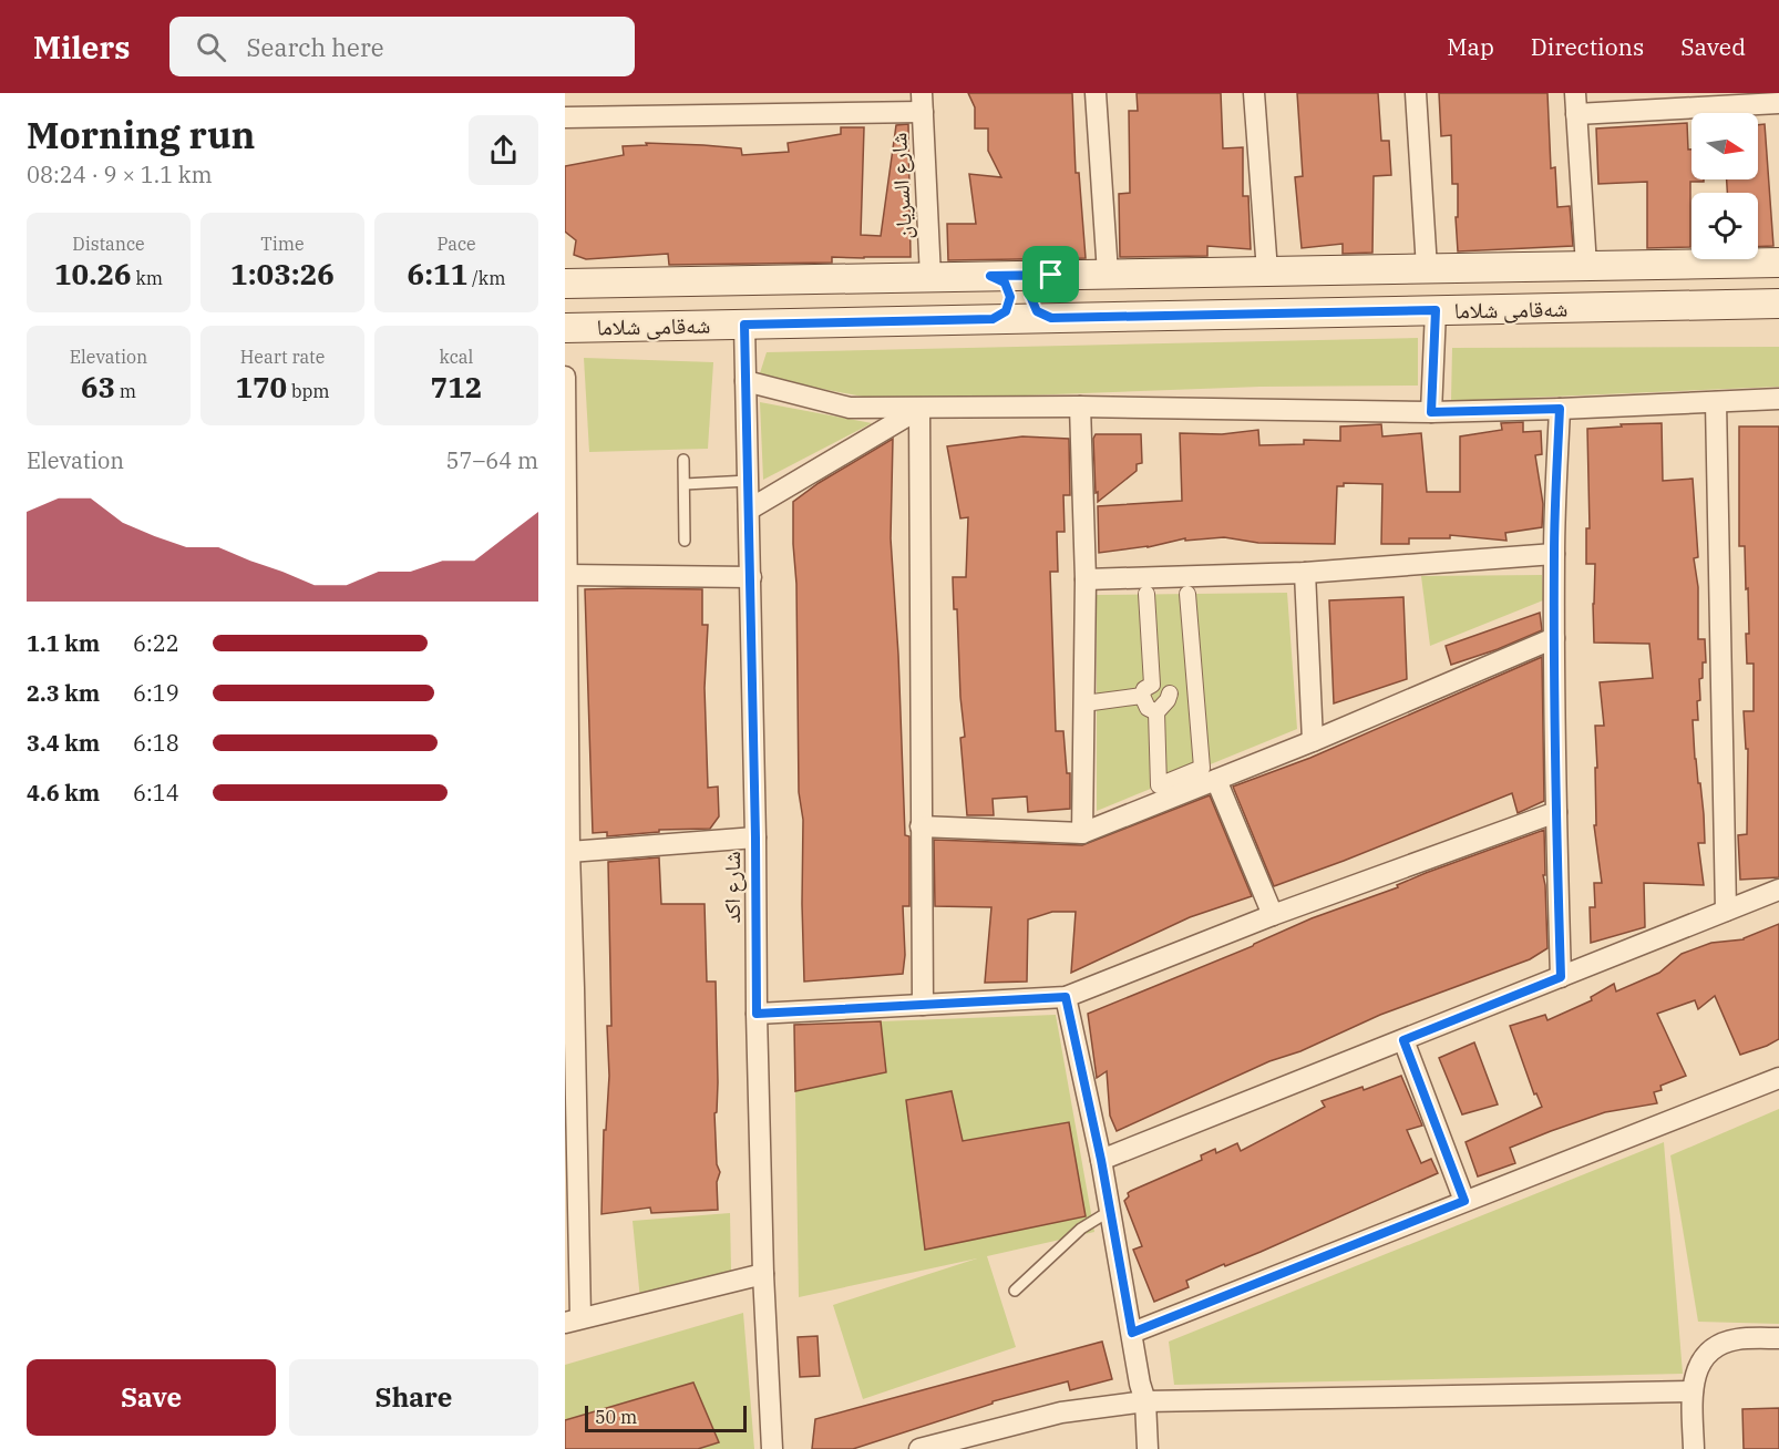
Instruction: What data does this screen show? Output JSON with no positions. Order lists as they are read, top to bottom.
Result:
{
  "streets": {
    "main road": ["شەقامی شلاما"],
    "street": ["شارع السريان", "شارع اكد"]
  },
  "crossings": [
    ["شارع السريان", "شەقامی شلاما"],
    ["شەقامی شلاما", "شارع اكد"]
  ],
  "scale_bar": "50 m",
  "north": "right",
  "page": {
    "header": "Milers",
    "search": "Search here",
    "nav": ["Map", "Directions", "Saved"],
    "heading": ["Morning run", "08:24 · 9 × 1.1 km"],
    "stats": [
      ["Distance", "10.26 km"],
      ["Time", "1:03:26"],
      ["Pace", "6:11 /km"],
      ["Elevation", "63 m"],
      ["Heart rate", "170 bpm"],
      ["kcal", "712"]
    ],
    "chart": ["Elevation", "57–64 m"],
    "list": [
      {
        "name": "1.1 km",
        "note": "6:22"
      },
      {
        "name": "2.3 km",
        "note": "6:19"
      },
      {
        "name": "3.4 km",
        "note": "6:18"
      },
      {
        "name": "4.6 km",
        "note": "6:14"
      }
    ],
    "buttons": ["Save", "Share"],
    "scale": "50 m"
  }
}
